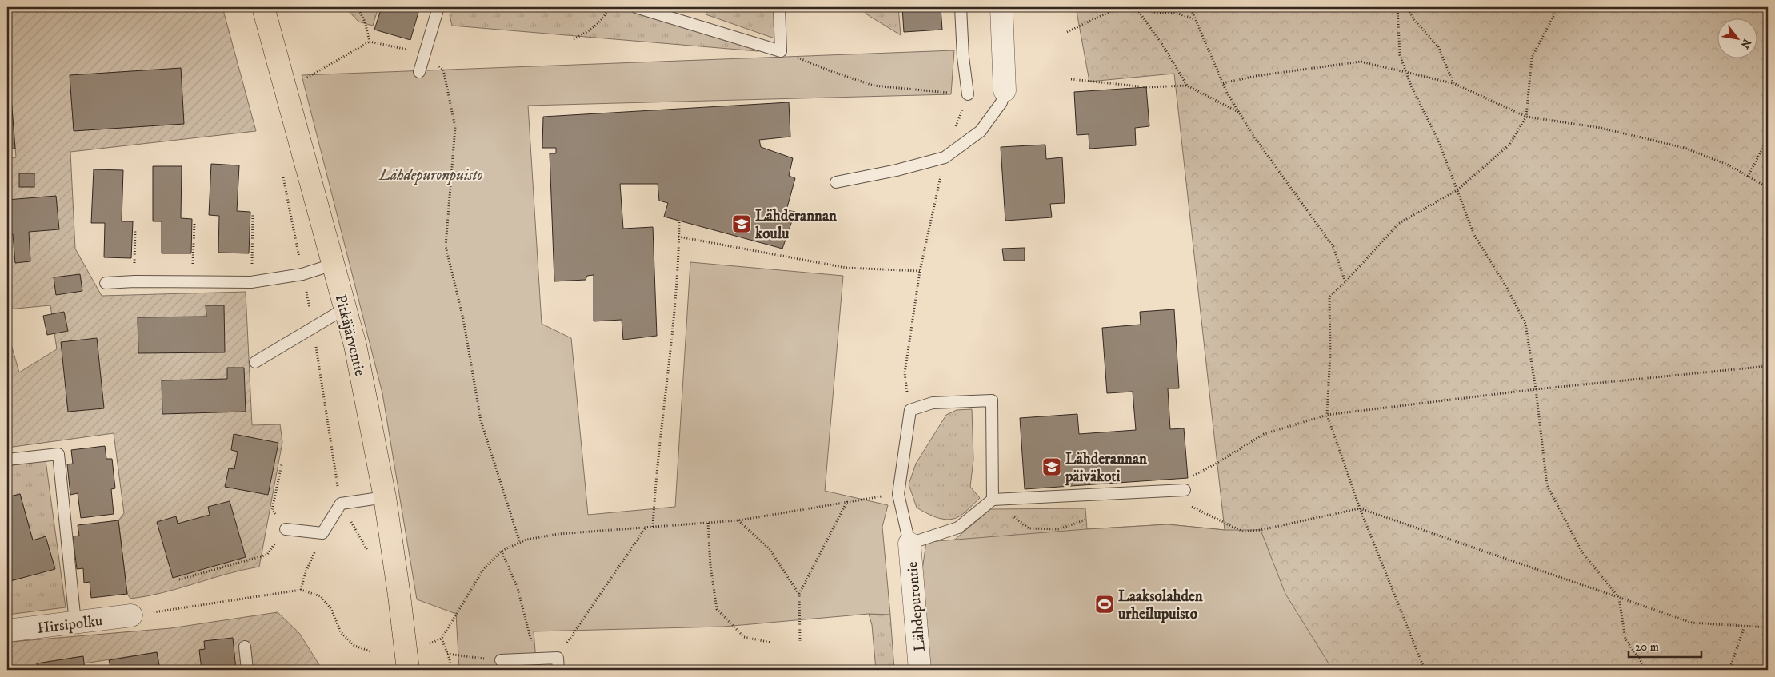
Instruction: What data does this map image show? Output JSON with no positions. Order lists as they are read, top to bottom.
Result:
{
  "streets": {
    "main road": ["Pitkäjärventie"],
    "street": ["Lähdepurontie", "Hirsipolku"]
  },
  "parks": ["Lähdepuronpuisto"],
  "places": {
    "school or university": ["Lähderannan koulu", "Lähderannan päiväkoti"],
    "sports": ["Laaksolahden urheilupuisto"]
  },
  "scale_bar": "20 m",
  "north": "bottom right"
}
